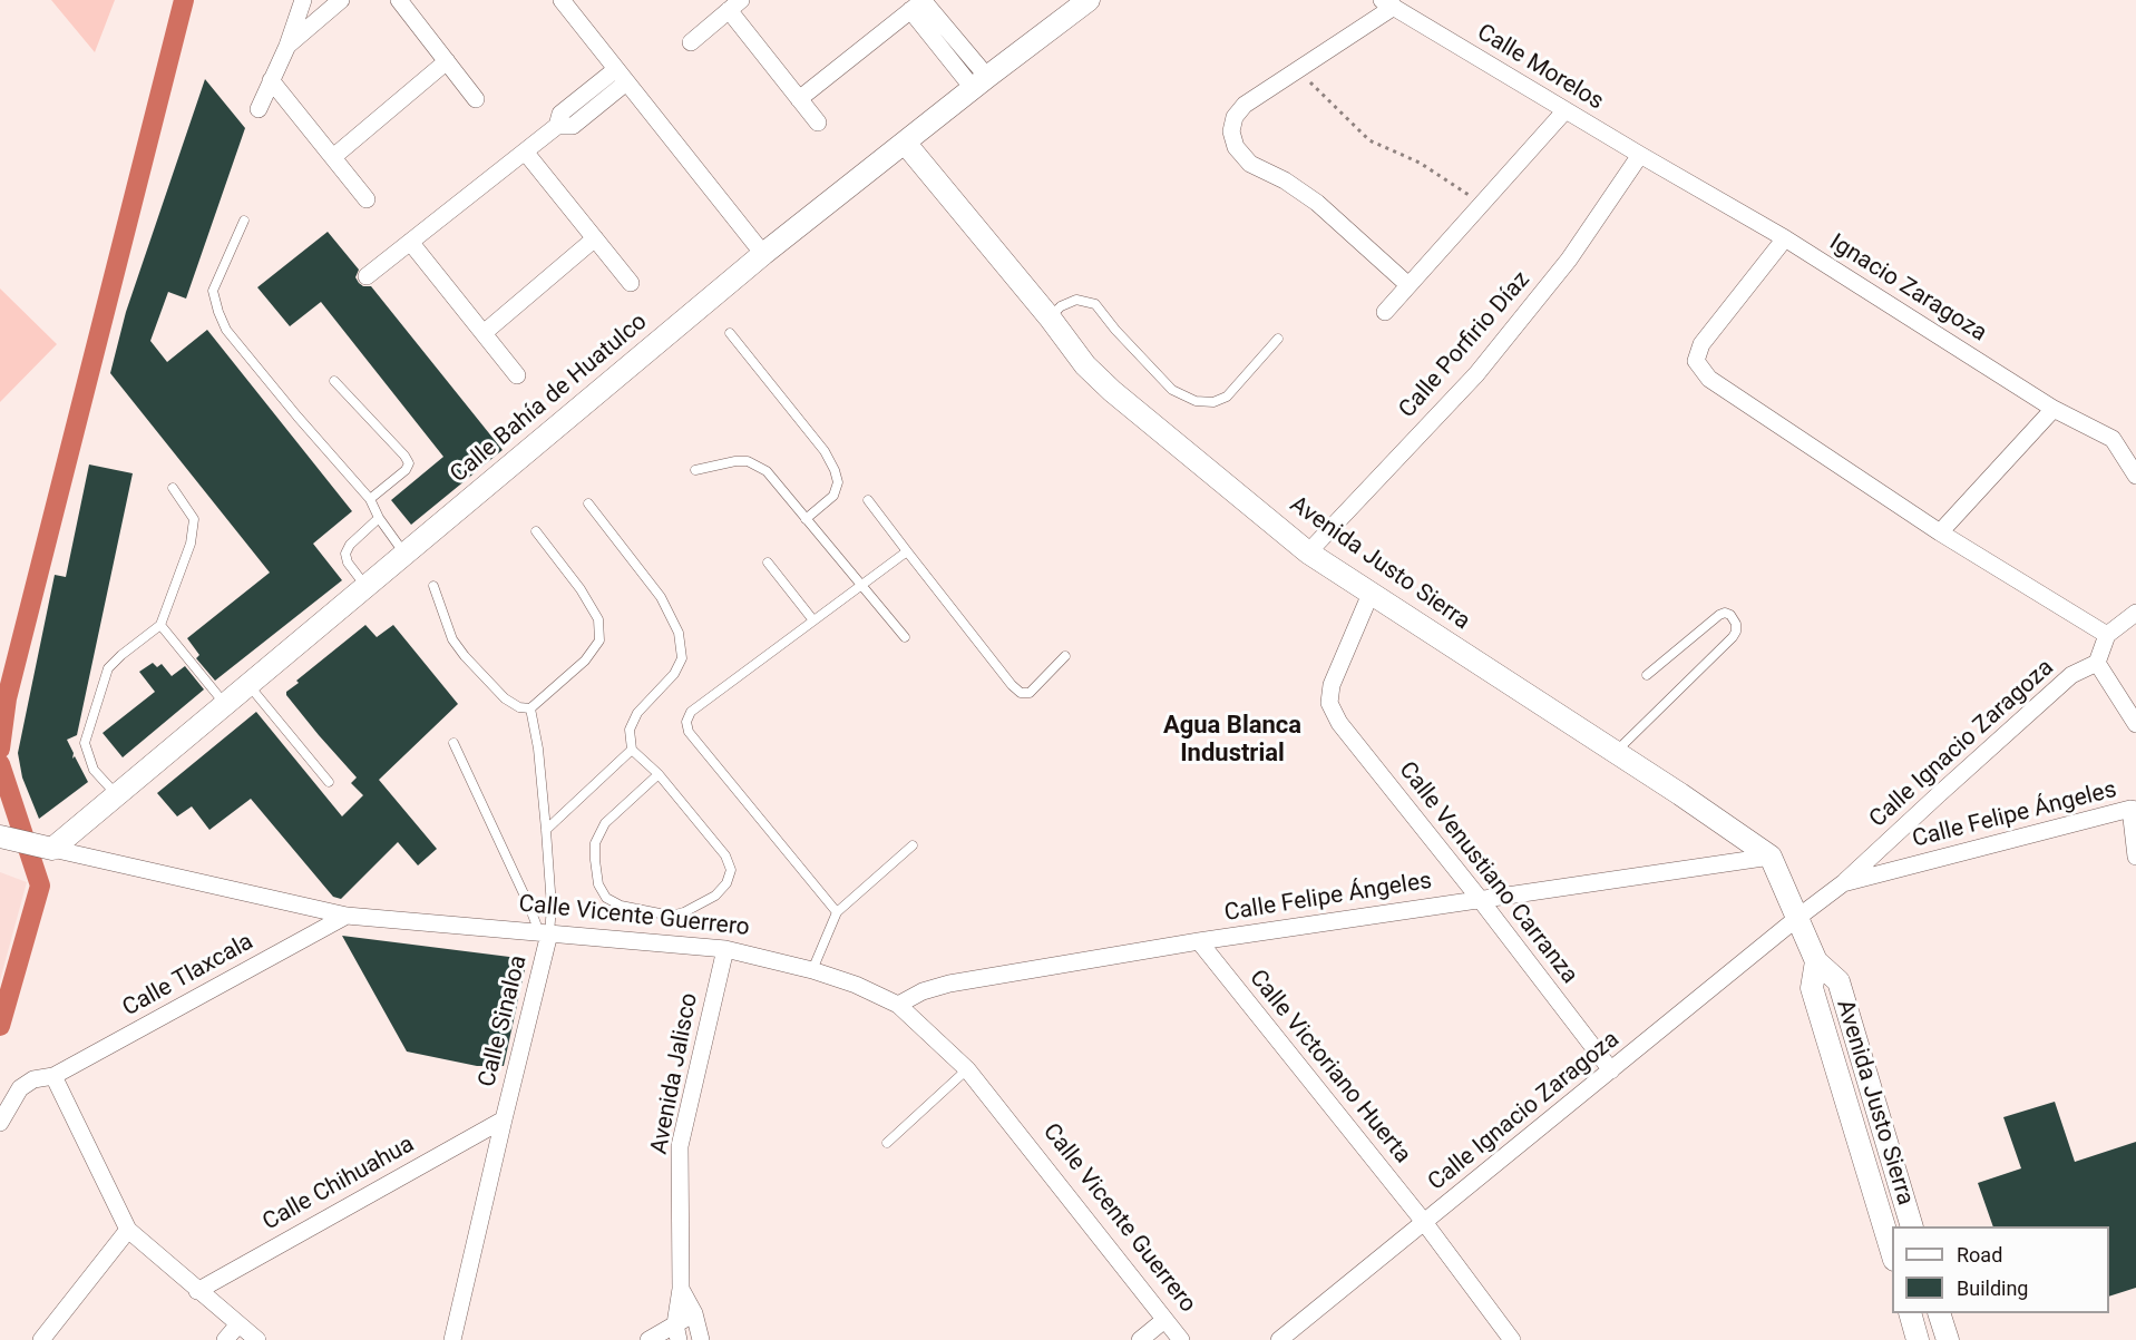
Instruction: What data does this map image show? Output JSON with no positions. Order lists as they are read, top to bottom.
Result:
{
  "streets": {
    "street": [
      "Calle Morelos",
      "Ignacio Zaragoza",
      "Calle Porfirio Díaz",
      "Calle Bahía de Huatulco",
      "Avenida Justo Sierra",
      "Calle Ignacio Zaragoza",
      "Calle Felipe Ángeles",
      "Calle Venustiano Carranza",
      "Calle Vicente Guerrero",
      "Calle Tlaxcala",
      "Calle Sinaloa",
      "Calle Victoriano Huerta",
      "Avenida Jalisco",
      "Calle Chihuahua"
    ]
  },
  "crossings": [
    ["Calle Morelos", "Ignacio Zaragoza"],
    ["Calle Morelos", "Calle Porfirio Díaz"],
    ["Ignacio Zaragoza", "Calle Porfirio Díaz"],
    ["Calle Porfirio Díaz", "Avenida Justo Sierra"],
    ["Calle Bahía de Huatulco", "Avenida Justo Sierra"],
    ["Calle Bahía de Huatulco", "Calle Vicente Guerrero"],
    ["Avenida Justo Sierra", "Calle Ignacio Zaragoza"],
    ["Avenida Justo Sierra", "Calle Felipe Ángeles"],
    ["Avenida Justo Sierra", "Calle Venustiano Carranza"],
    ["Calle Ignacio Zaragoza", "Calle Felipe Ángeles"],
    ["Calle Ignacio Zaragoza", "Calle Venustiano Carranza"],
    ["Calle Ignacio Zaragoza", "Calle Victoriano Huerta"],
    ["Calle Felipe Ángeles", "Calle Venustiano Carranza"],
    ["Calle Felipe Ángeles", "Calle Vicente Guerrero"],
    ["Calle Felipe Ángeles", "Calle Victoriano Huerta"],
    ["Calle Vicente Guerrero", "Calle Tlaxcala"],
    ["Calle Vicente Guerrero", "Calle Sinaloa"],
    ["Calle Vicente Guerrero", "Avenida Jalisco"],
    ["Calle Sinaloa", "Calle Chihuahua"]
  ],
  "districts": ["Agua Blanca Industrial"],
  "legend": ["Road", "Building"]
}
